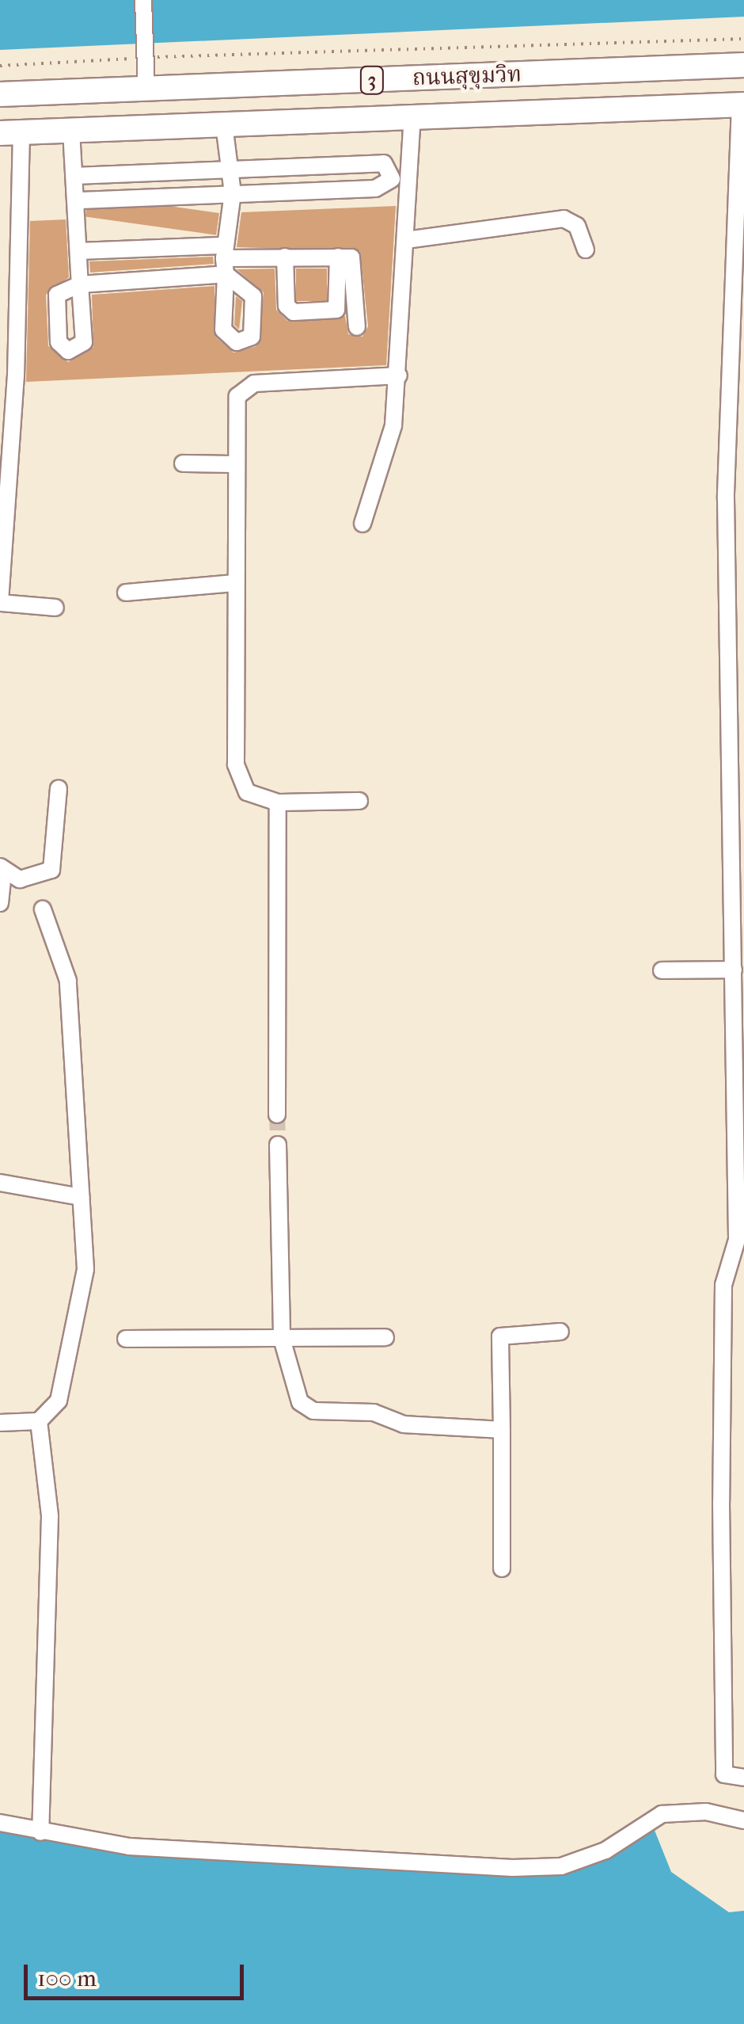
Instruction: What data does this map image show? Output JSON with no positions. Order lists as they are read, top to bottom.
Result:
{
  "streets": {
    "highway": ["ถนนสุขุมวิท", "3"]
  },
  "scale_bar": "100 m"
}
